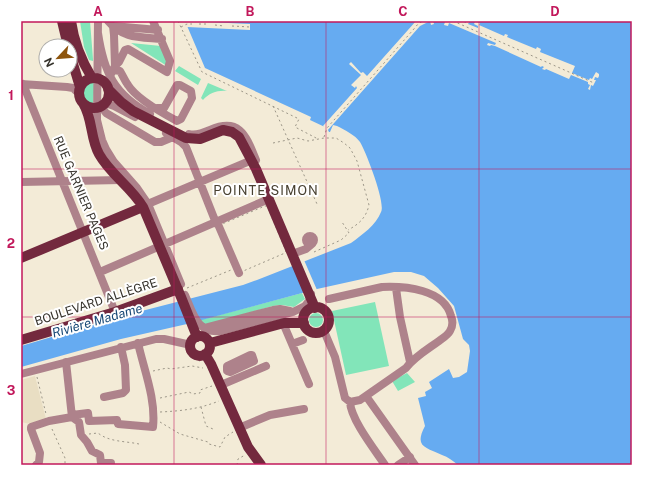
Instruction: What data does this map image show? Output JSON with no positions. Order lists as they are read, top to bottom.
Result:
{
  "streets": {
    "main road": ["BOULEVARD ALLÈGRE"],
    "street": ["RUE GARNIER PAGES"]
  },
  "crossings": [
    ["RUE GARNIER PAGES", "BOULEVARD ALLÈGRE"]
  ],
  "districts": ["POINTE SIMON"],
  "water": ["Rivière Madame"],
  "north": "bottom left",
  "grid": {
    "columns": [
      "A",
      "B",
      "C",
      "D"
    ],
    "rows": ["1", "2", "3"]
  }
}
